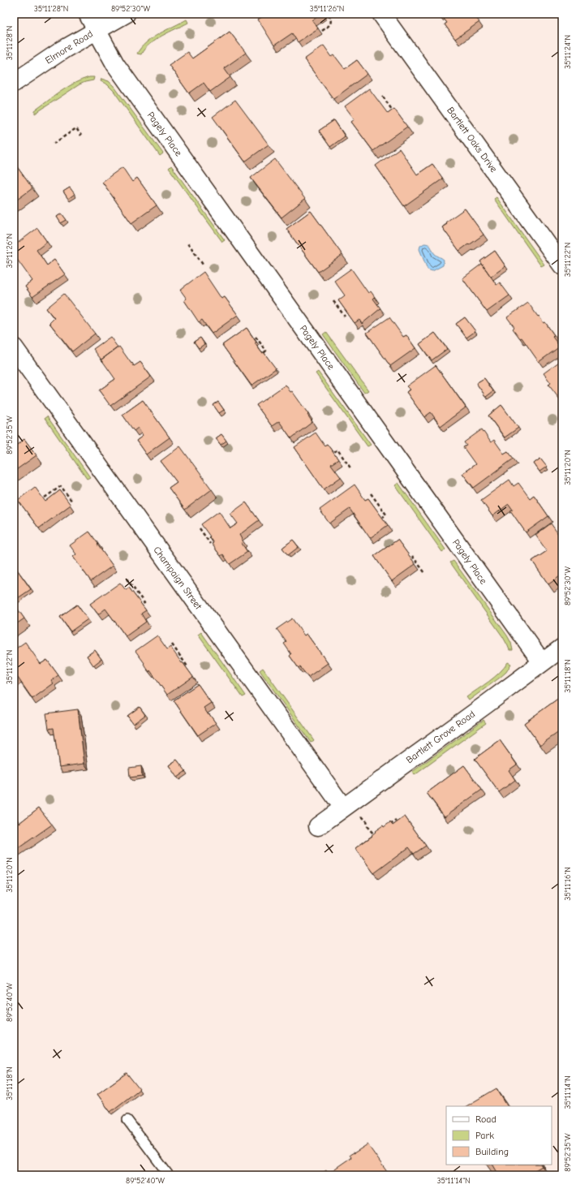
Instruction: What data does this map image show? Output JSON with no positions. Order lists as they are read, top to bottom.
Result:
{
  "streets": {
    "street": [
      "Elmore Road",
      "Pagely Place",
      "Bartlett Oaks Drive",
      "Champaign Street",
      "Bartlett Grove Road"
    ]
  },
  "crossings": [
    ["Elmore Road", "Pagely Place"],
    ["Pagely Place", "Bartlett Grove Road"],
    ["Champaign Street", "Bartlett Grove Road"]
  ],
  "legend": ["Road", "Park", "Building"],
  "coordinates": [
    "35°11'28\"N",
    "89°52'30\"W",
    "35°11'26\"N",
    "35°11'24\"N",
    "35°11'22\"N",
    "89°52'35\"W",
    "35°11'20\"N",
    "35°11'18\"N",
    "35°11'16\"N",
    "89°52'40\"W",
    "35°11'14\"N"
  ]
}
